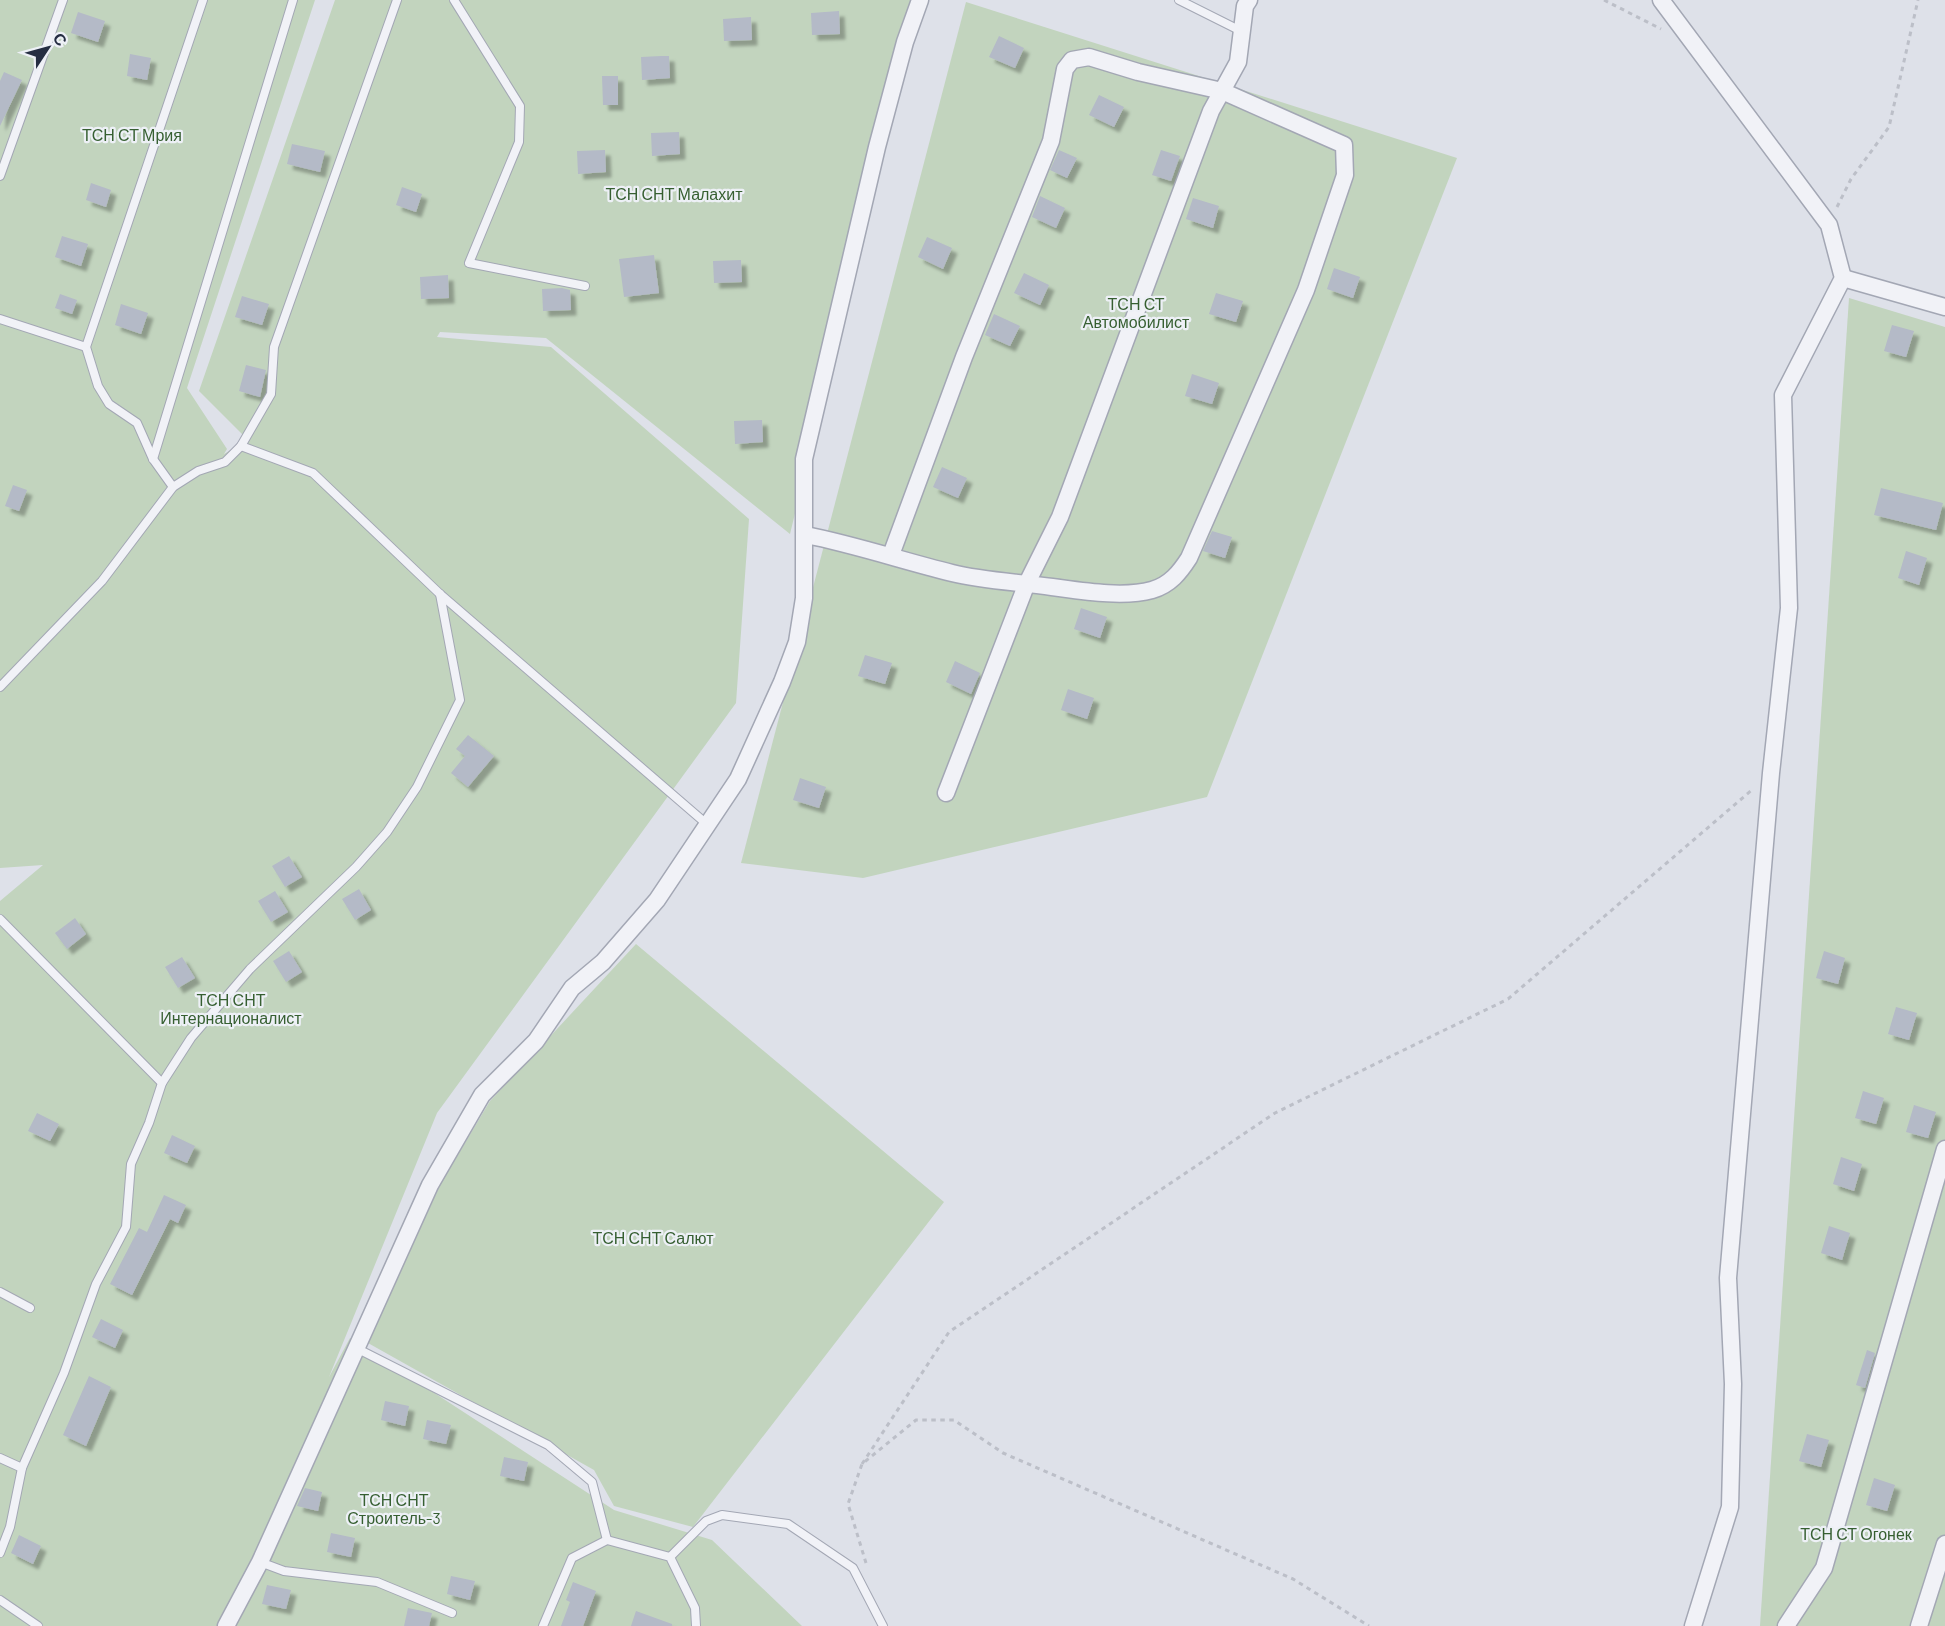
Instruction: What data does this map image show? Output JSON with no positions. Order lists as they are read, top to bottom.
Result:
{
  "parks": [
    "ТСН СТ Мрия",
    "ТСН СНТ Малахит",
    "ТСН СТ Автомобилист",
    "ТСН СНТ Интернационалист",
    "ТСН СНТ Салют",
    "ТСН СНТ Строитель-3",
    "ТСН СТ Огонек"
  ],
  "north": "top right"
}
